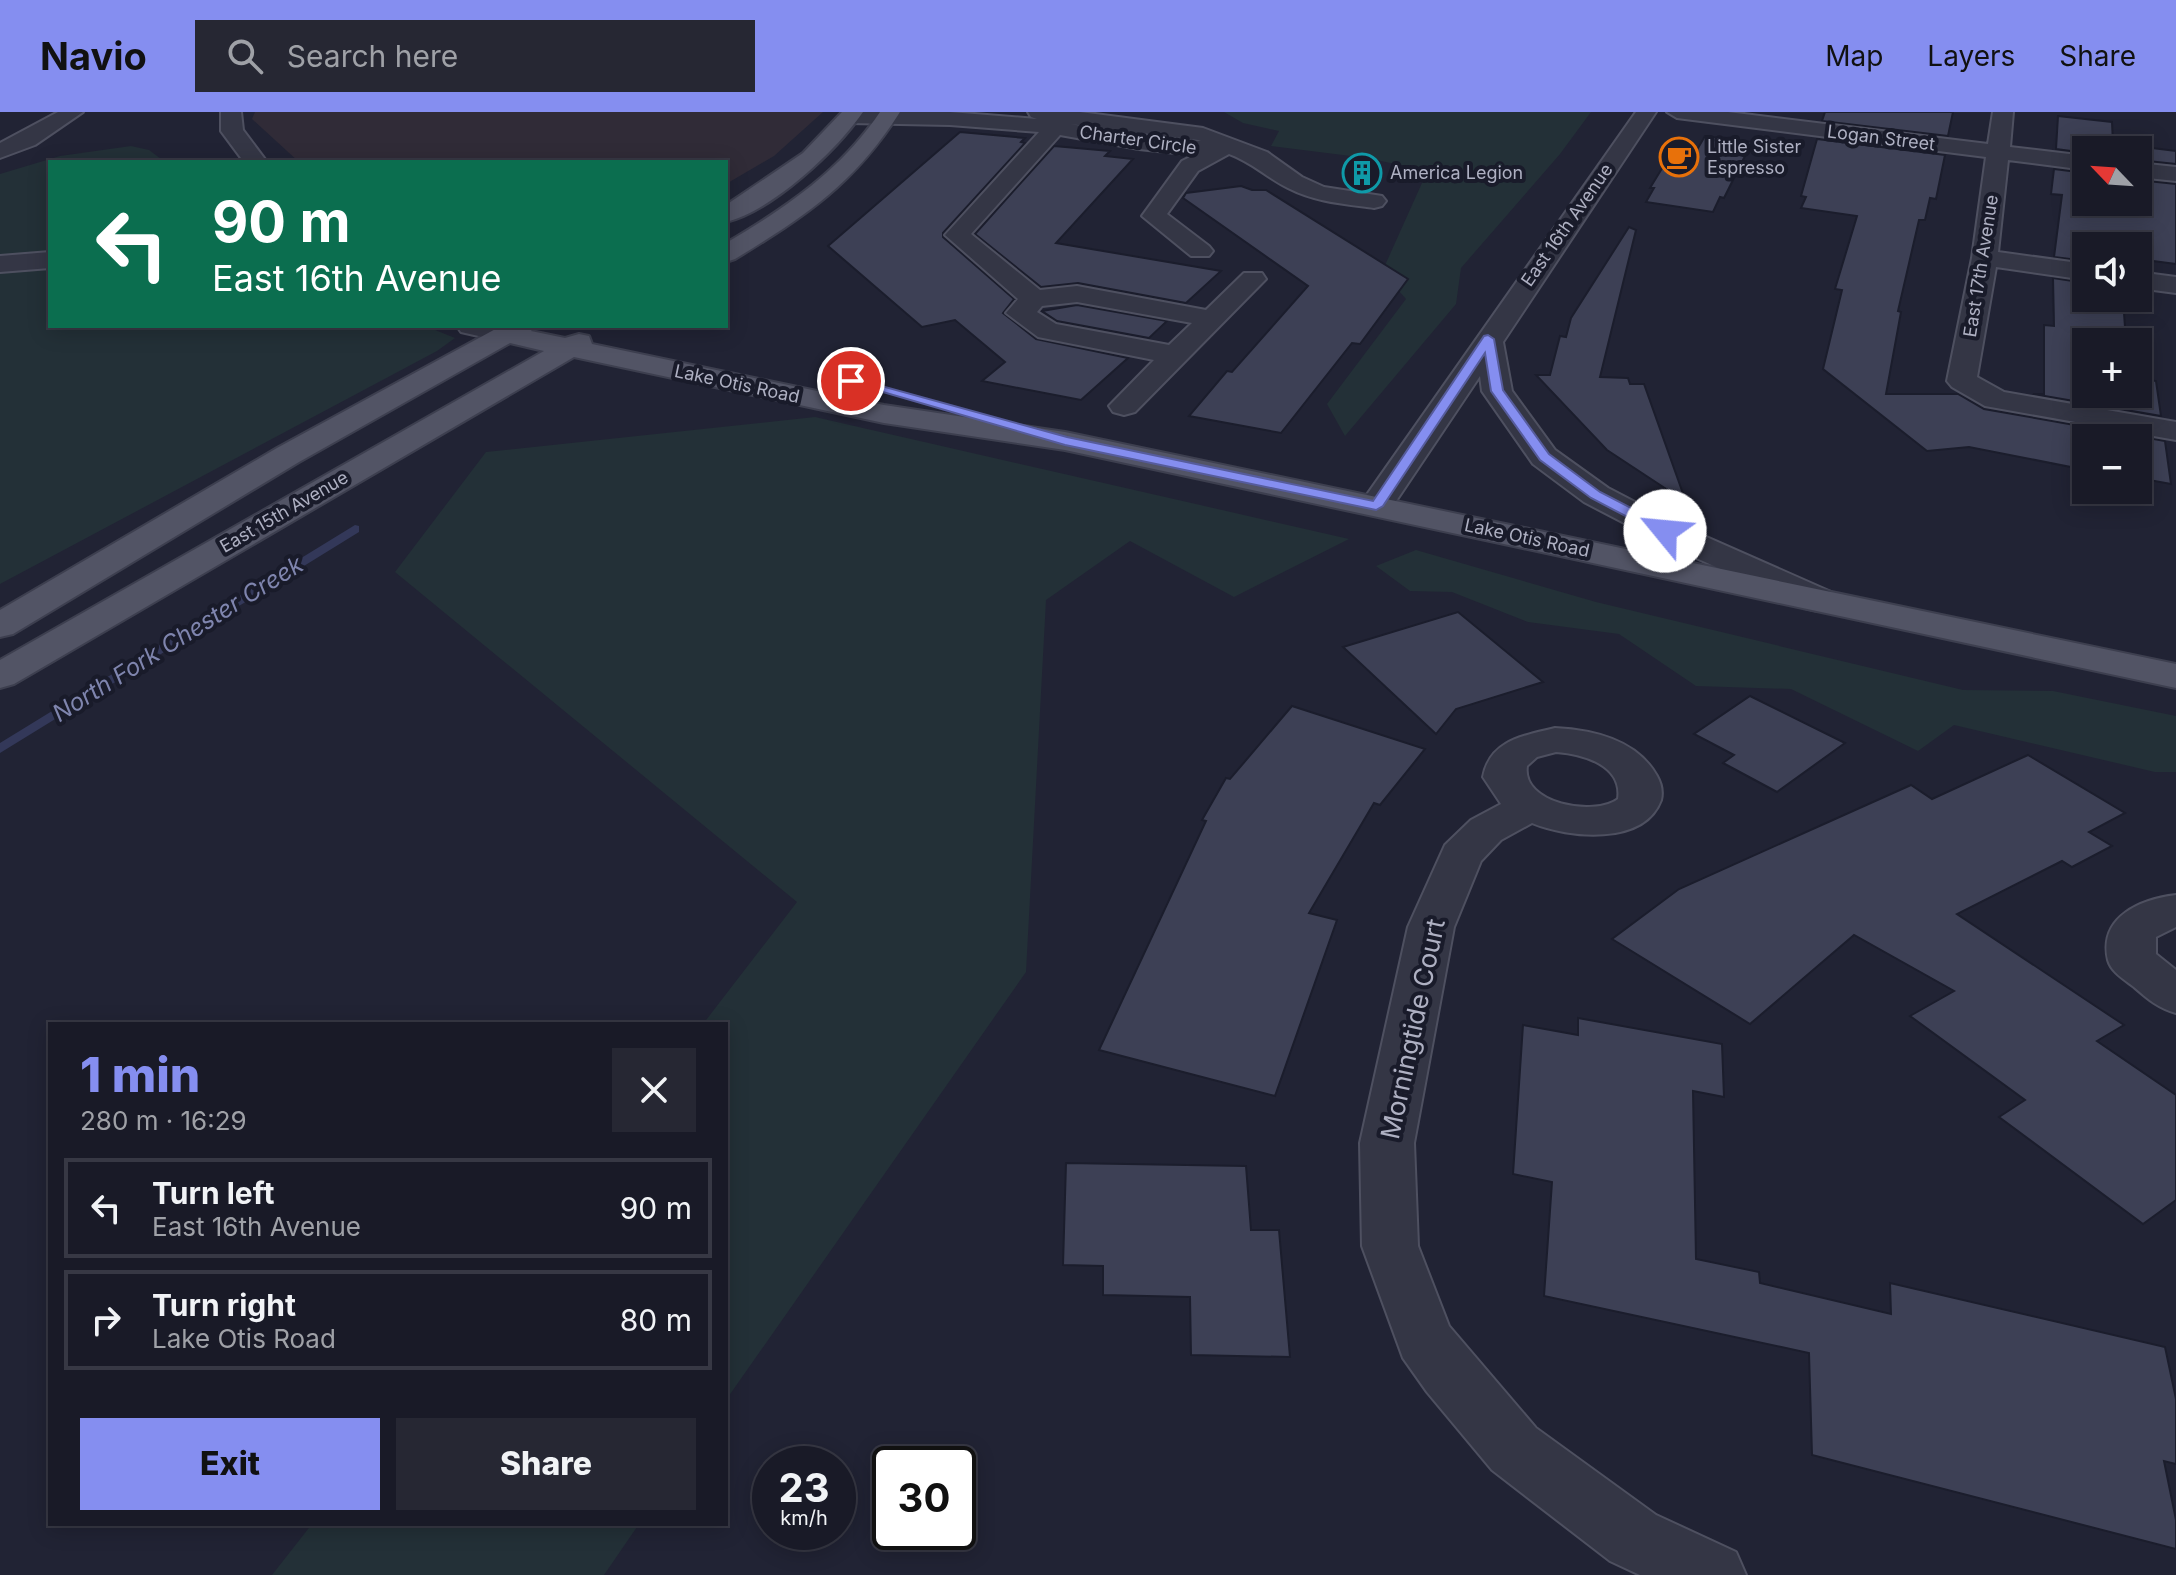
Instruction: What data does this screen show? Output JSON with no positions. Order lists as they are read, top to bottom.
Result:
{
  "streets": {
    "main road": ["Lake Otis Road", "East 15th Avenue"],
    "street": [
      "Logan Street",
      "Charter Circle",
      "East 16th Avenue",
      "East 17th Avenue",
      "Morningtide Court"
    ]
  },
  "crossings": [
    ["Logan Street", "East 17th Avenue"],
    ["East 16th Avenue", "Lake Otis Road"],
    ["Lake Otis Road", "East 15th Avenue"]
  ],
  "water": ["North Fork Chester Creek"],
  "places": {
    "cafe": ["Little Sister Espresso"],
    "building": ["America Legion"]
  },
  "north": "top left",
  "page": {
    "header": "Navio",
    "search": "Search here",
    "nav": ["Map", "Layers", "Share"],
    "map_buttons": ["+", "−"],
    "turn": ["90 m", "East 16th Avenue"],
    "heading": ["1 min", "280 m · 16:29"],
    "list": [
      {
        "name": "Turn left",
        "note": "East 16th Avenue",
        "value": "90 m"
      },
      {
        "name": "Turn right",
        "note": "Lake Otis Road",
        "value": "80 m"
      }
    ],
    "buttons": ["Exit", "Share"],
    "speed": "23 km/h",
    "limit": "30"
  }
}
